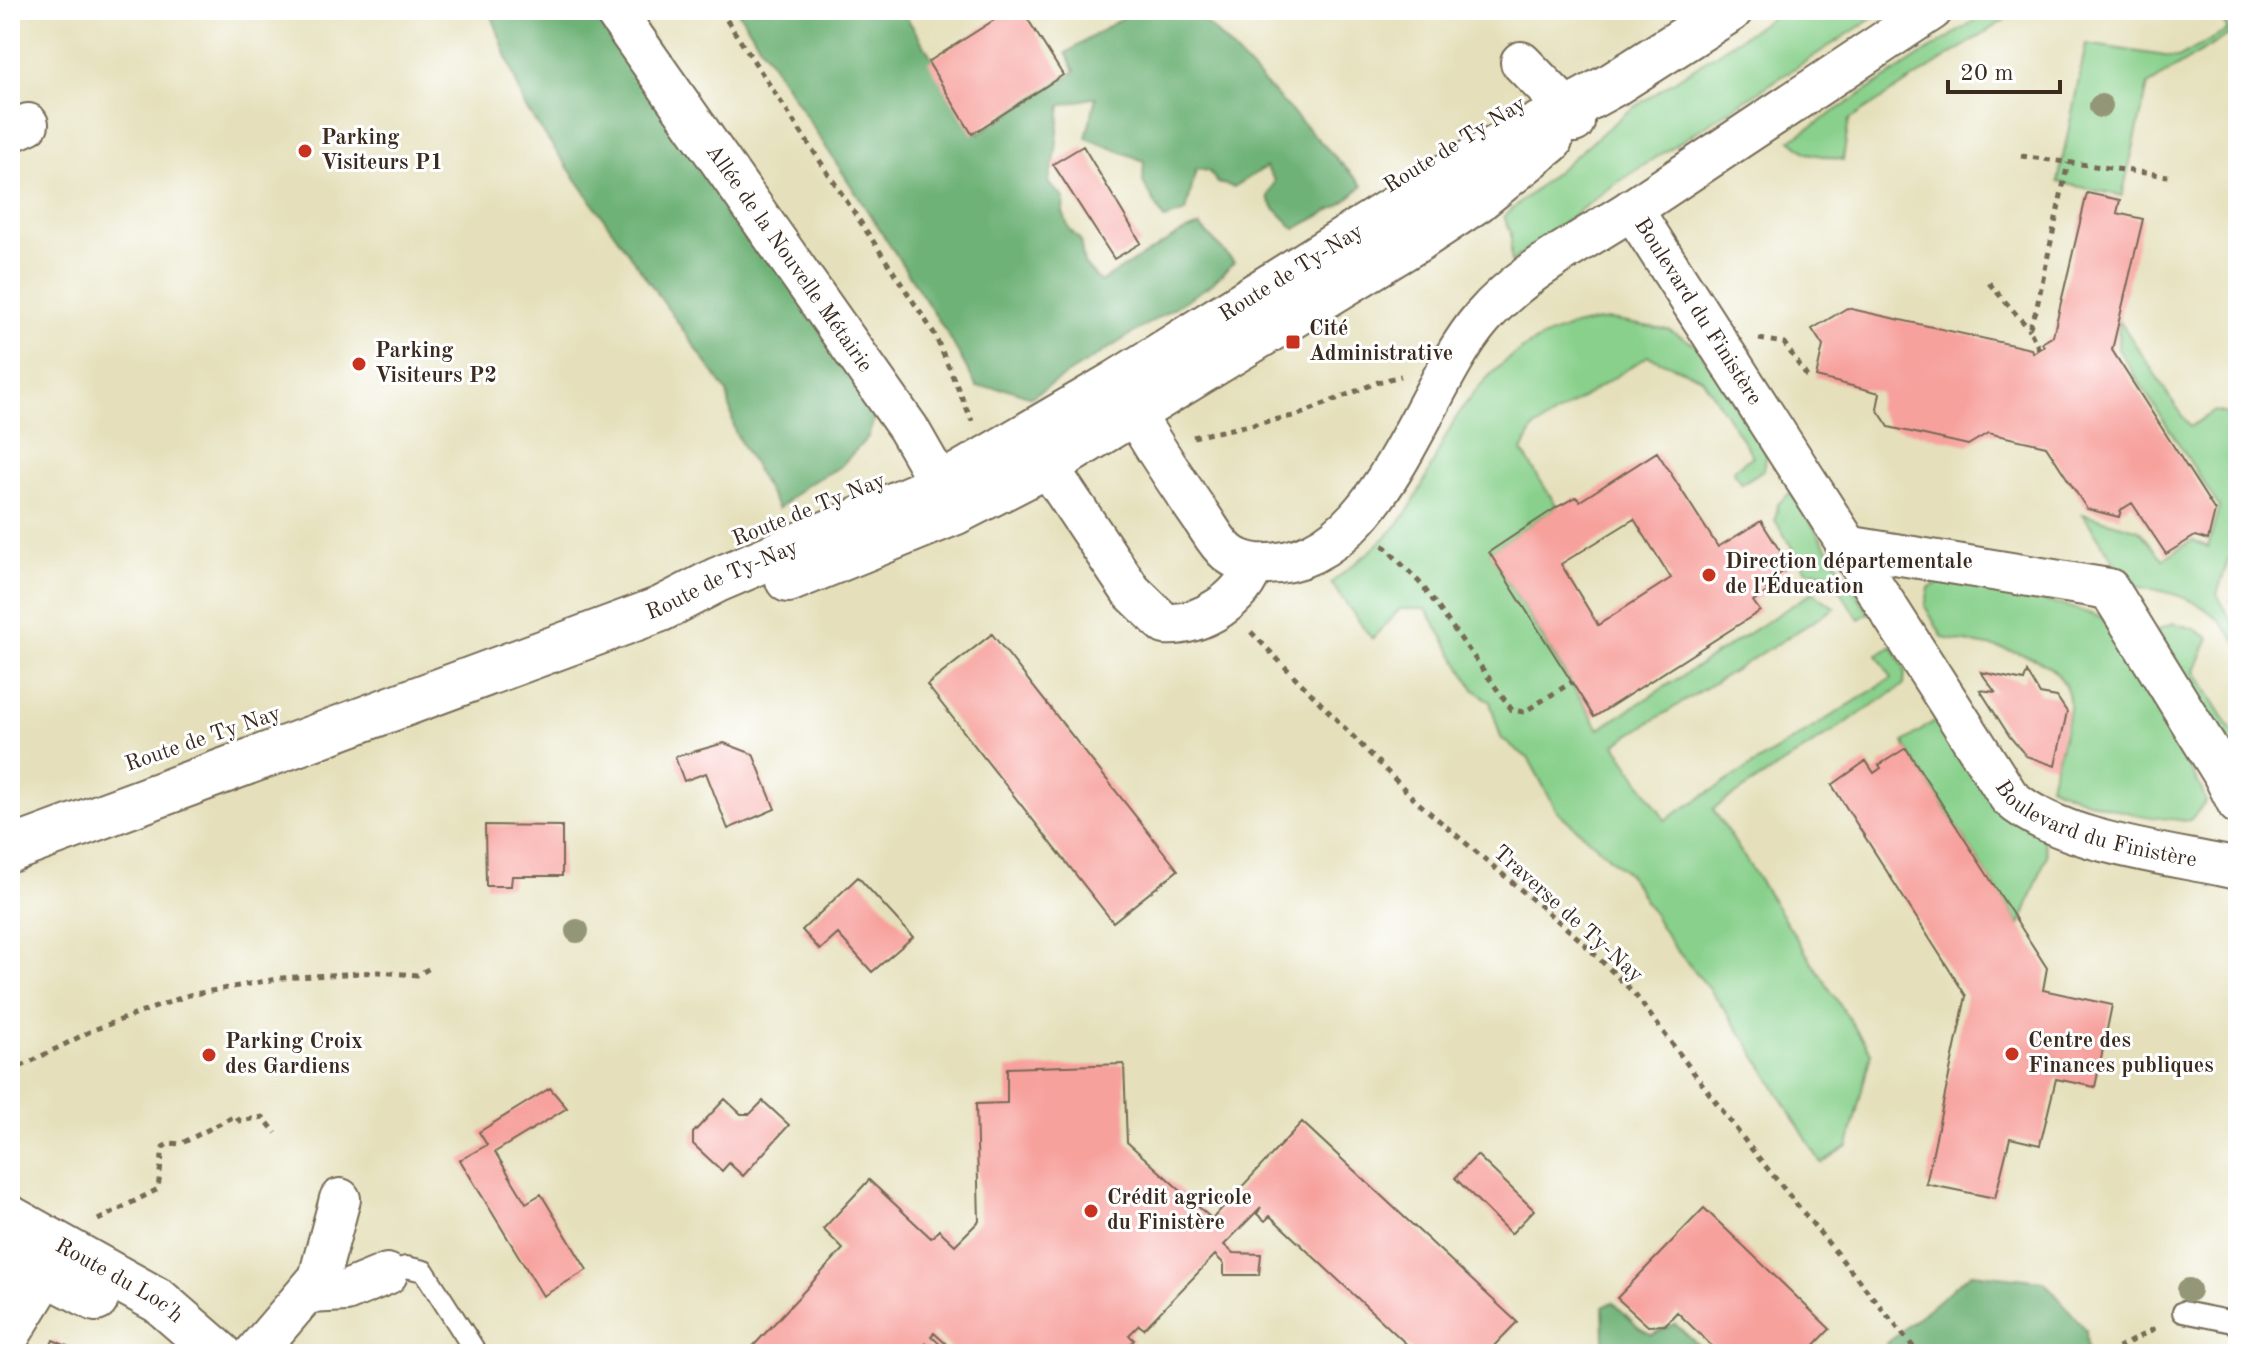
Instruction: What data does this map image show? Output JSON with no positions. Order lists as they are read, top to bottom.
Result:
{
  "streets": {
    "main road": ["Route de Ty Nay", "Route de Ty-Nay", "Route du Loc'h"],
    "street": ["Allée de la Nouvelle Métairie", "Boulevard du Finistère"],
    "path": ["Traverse de Ty-Nay"]
  },
  "crossings": [
    ["Route de Ty Nay", "Route de Ty-Nay"],
    ["Allée de la Nouvelle Métairie", "Route de Ty-Nay"]
  ],
  "places": {
    "other": [
      "Parking Visiteurs P1",
      "Parking Visiteurs P2",
      "Direction départementale de l'Éducation",
      "Centre des Finances publiques",
      "Parking Croix des Gardiens",
      "Crédit agricole du Finistère"
    ],
    "transit": ["Cité Administrative"]
  },
  "scale_bar": "20 m"
}
